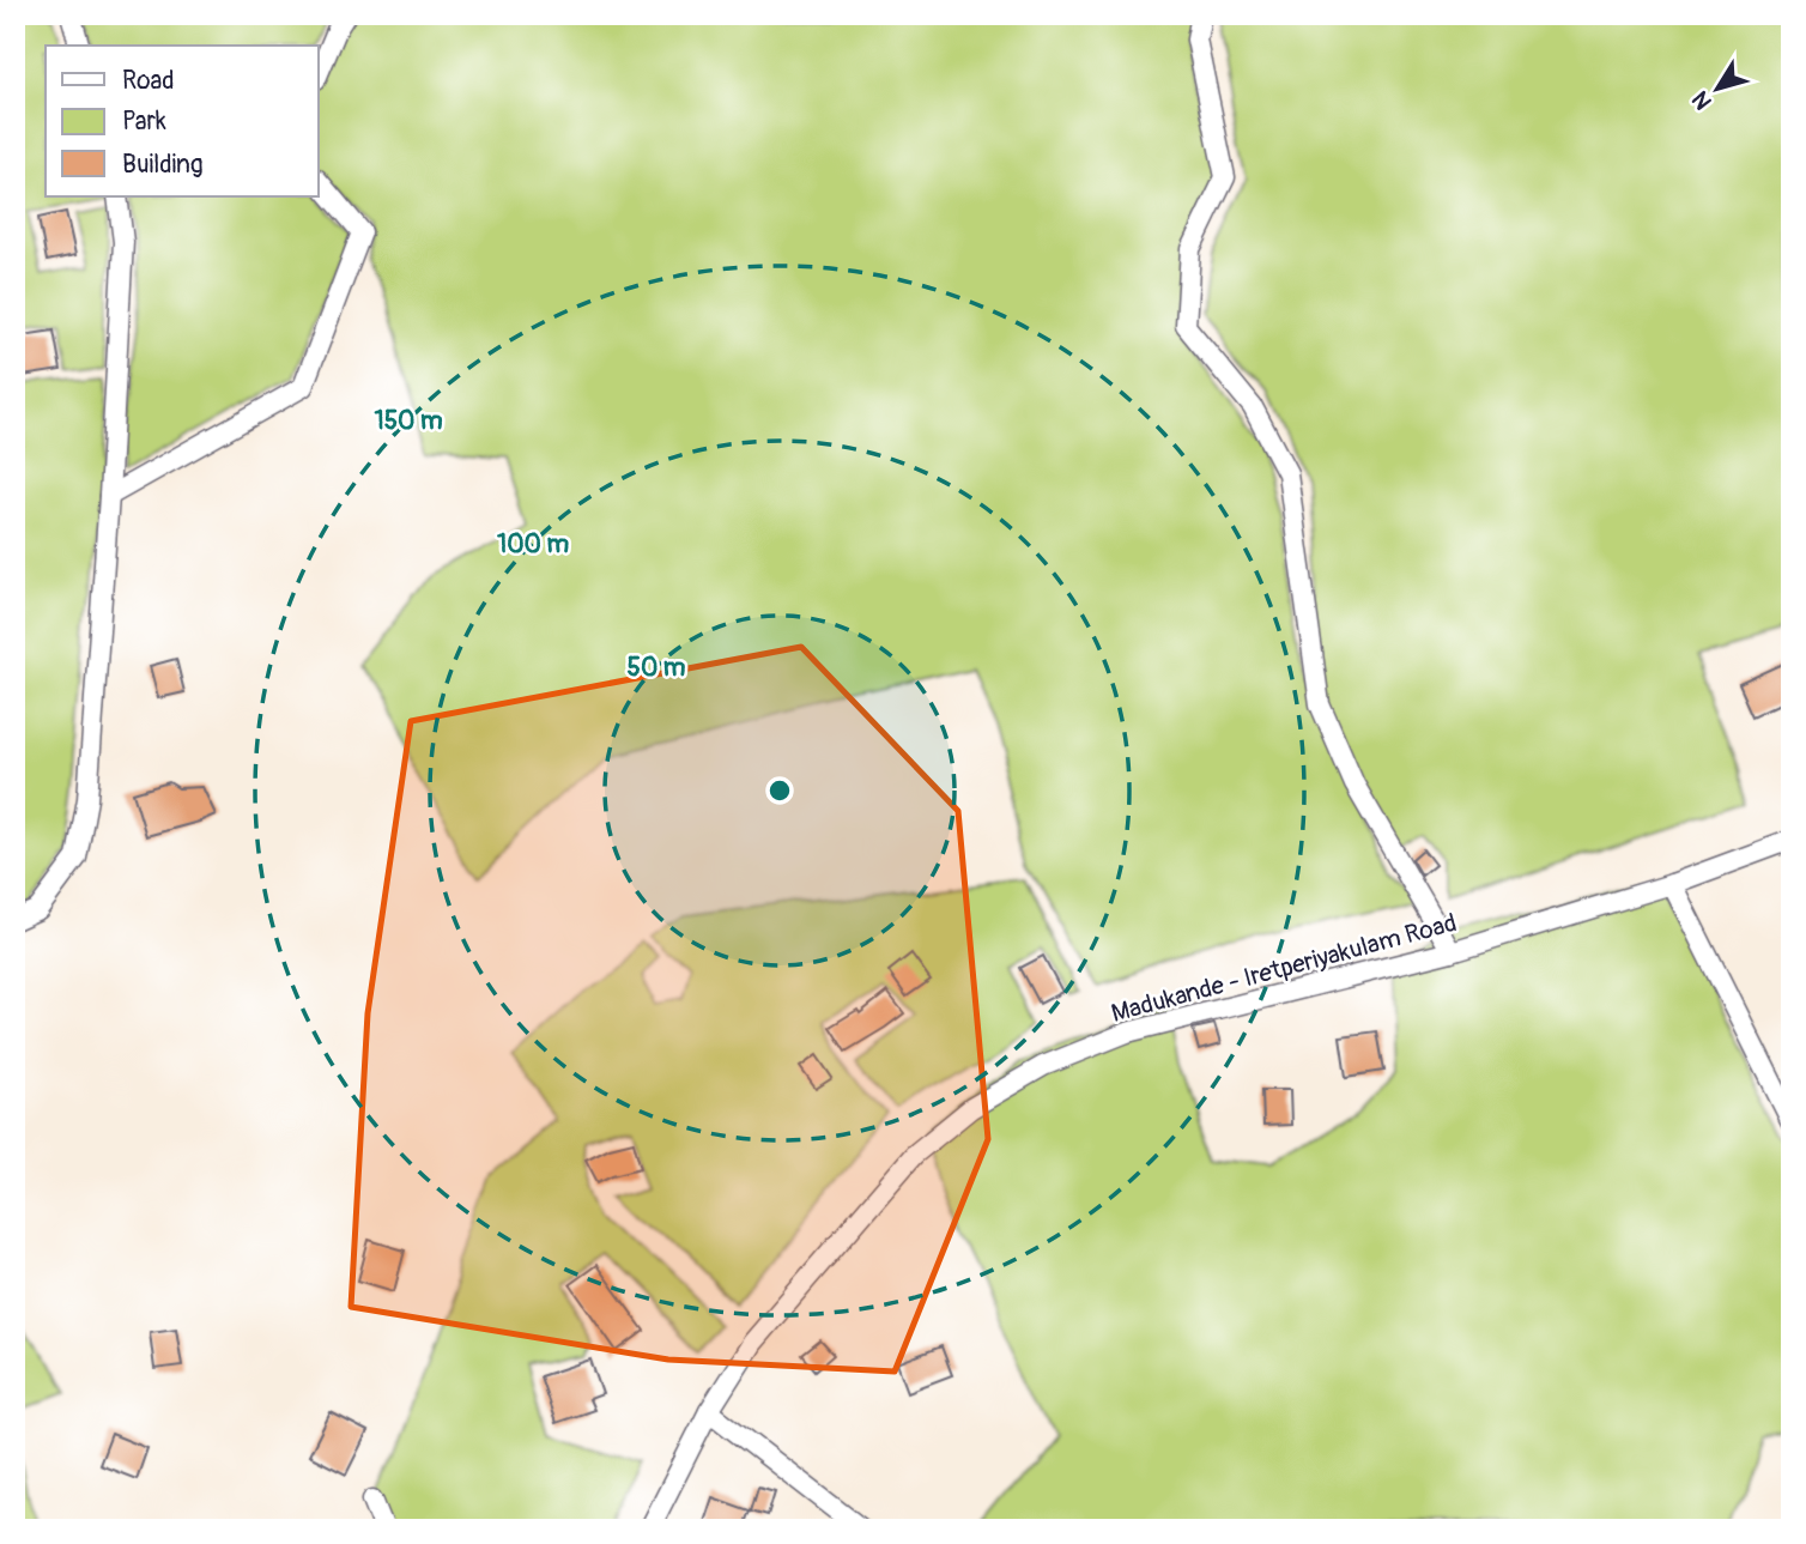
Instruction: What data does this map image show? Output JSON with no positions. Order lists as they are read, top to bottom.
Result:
{
  "streets": {
    "street": ["Madukande - Iretperiyakulam Road"]
  },
  "legend": ["Road", "Park", "Building"],
  "north": "bottom left",
  "rings": ["150 m", "100 m", "50 m"]
}
